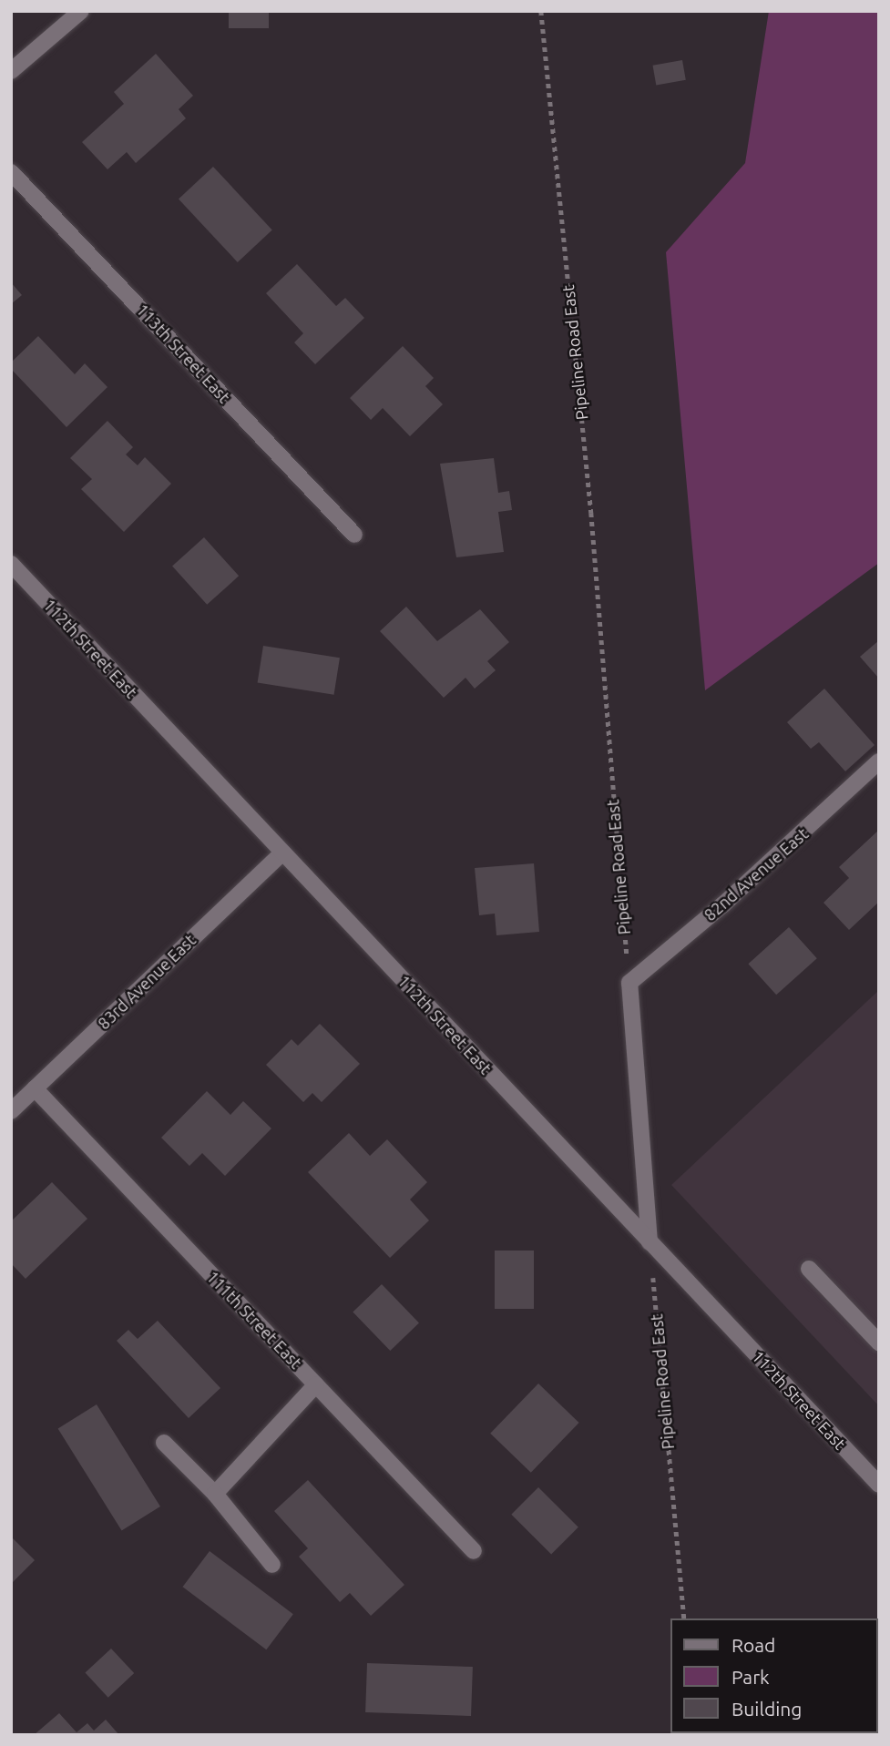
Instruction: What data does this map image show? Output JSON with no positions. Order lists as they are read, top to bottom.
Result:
{
  "streets": {
    "street": [
      "113th Street East",
      "112th Street East",
      "82nd Avenue East",
      "83rd Avenue East",
      "111th Street East"
    ],
    "path": ["Pipeline Road East"]
  },
  "crossings": [
    ["Pipeline Road East", "112th Street East"],
    ["Pipeline Road East", "82nd Avenue East"],
    ["112th Street East", "83rd Avenue East"],
    ["83rd Avenue East", "111th Street East"]
  ],
  "legend": ["Road", "Park", "Building"]
}
